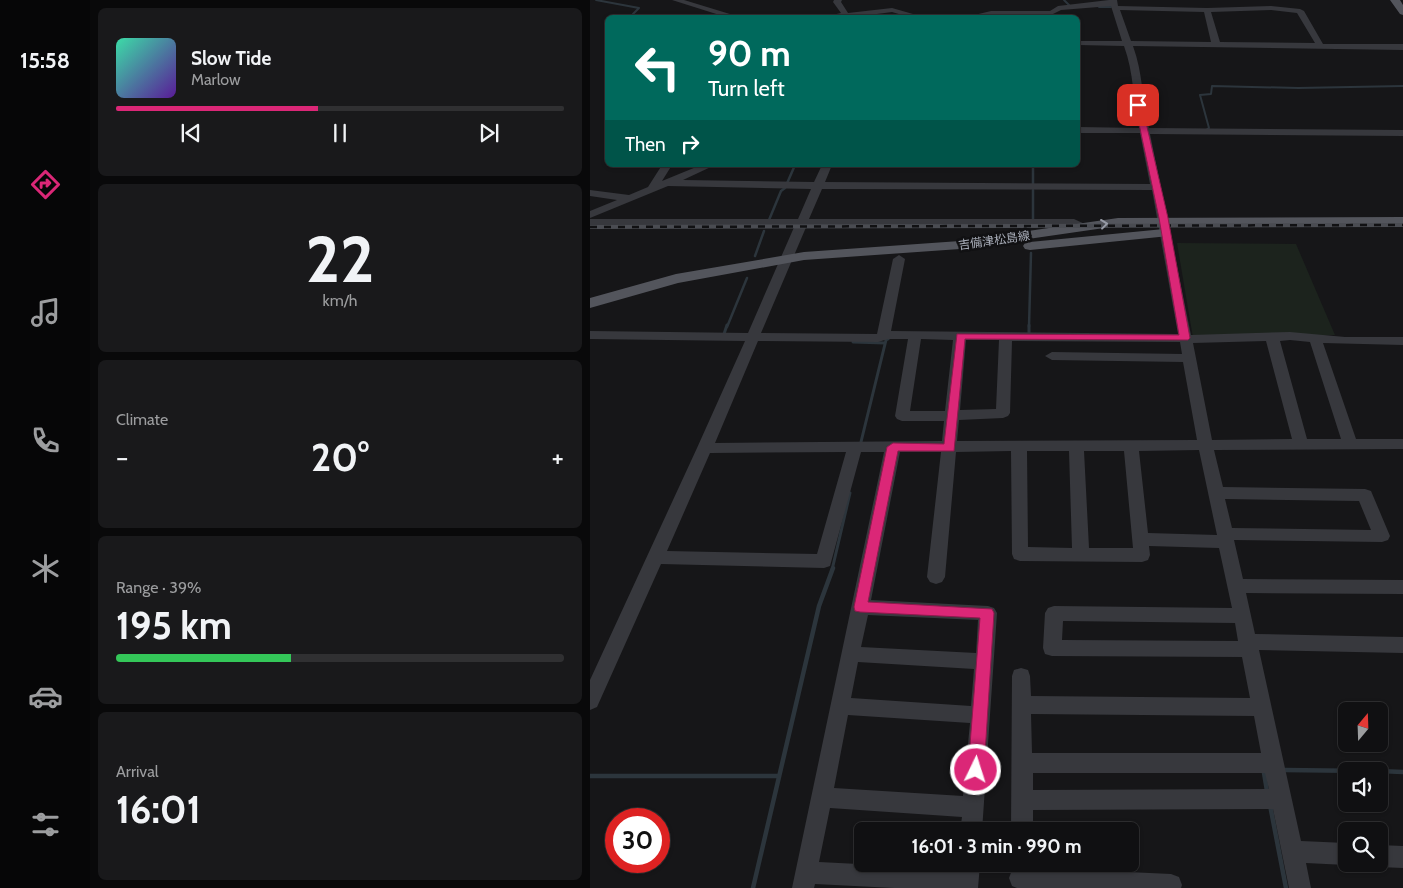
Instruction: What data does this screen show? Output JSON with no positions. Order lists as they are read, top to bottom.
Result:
{
  "streets": {
    "main road": ["吉備津松島線"]
  },
  "north": "top",
  "page": {
    "tabs": "15:58",
    "turn": ["90 m", "Turn left"],
    "song": ["Slow Tide", "Marlow"],
    "then": "Then",
    "tile": [
      ["22", "km/h"],
      "Climate",
      ["Range · 39%", "195 km"],
      ["Arrival", "16:01"]
    ],
    "heat": ["−", "20°", "+"],
    "limit": "30",
    "trip": "16:01 · 3 min · 990 m"
  }
}
